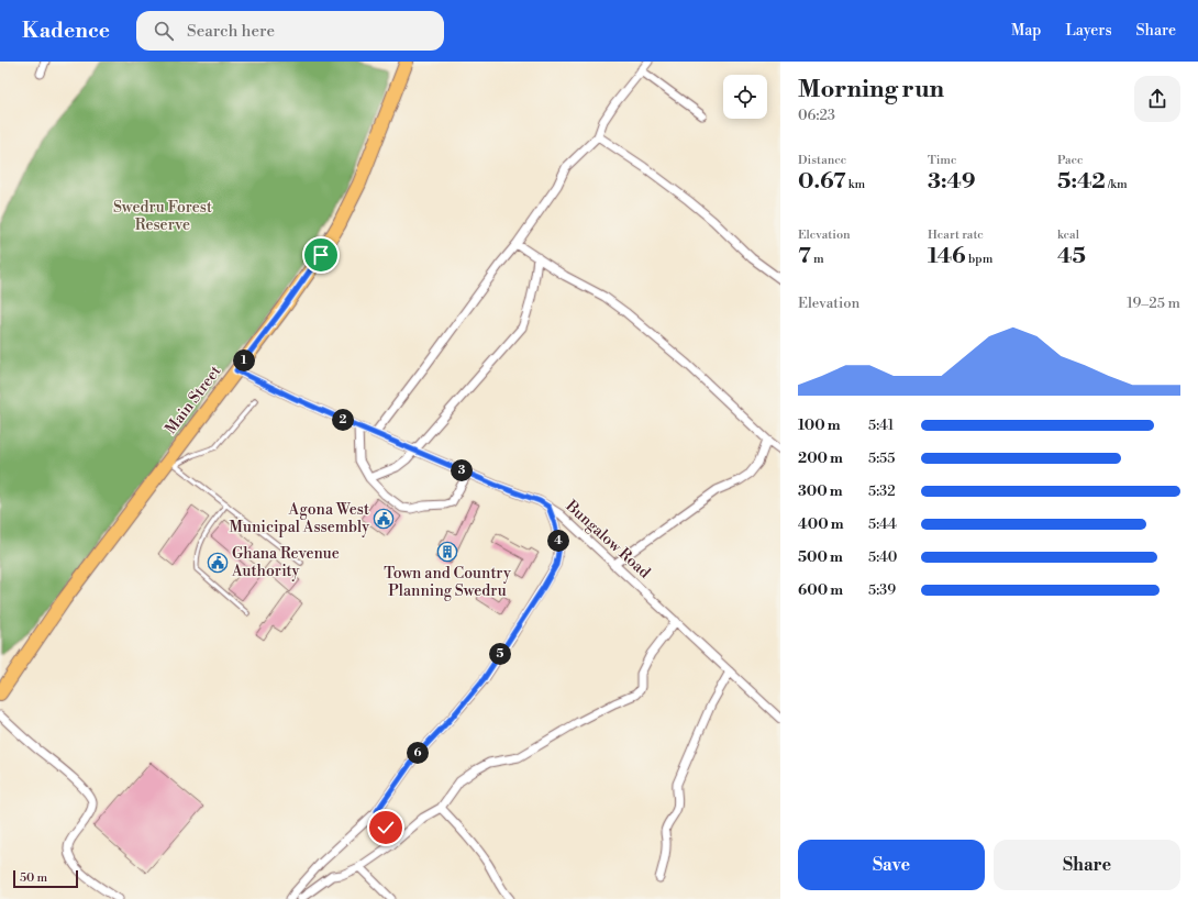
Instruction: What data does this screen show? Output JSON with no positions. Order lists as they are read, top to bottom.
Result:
{
  "streets": {
    "main road": ["Main Street"],
    "street": ["Bungalow Road"]
  },
  "crossings": [
    ["Main Street", "Bungalow Road"]
  ],
  "parks": ["Swedru Forest Reserve"],
  "places": {
    "public building": ["Agona West Municipal Assembly", "Ghana Revenue Authority"],
    "building": ["Town and Country Planning Swedru"]
  },
  "scale_bar": "50 m",
  "page": {
    "header": "Kadence",
    "search": "Search here",
    "nav": ["Map", "Layers", "Share"],
    "heading": ["Morning run", "06:23"],
    "stats": [
      ["Distance", "0.67 km"],
      ["Time", "3:49"],
      ["Pace", "5:42 /km"],
      ["Elevation", "7 m"],
      ["Heart rate", "146 bpm"],
      ["kcal", "45"]
    ],
    "chart": ["Elevation", "19–25 m"],
    "pins": [
      "1",
      "2",
      "3",
      "4",
      "5",
      "6"
    ],
    "list": [
      {
        "name": "100 m",
        "note": "5:41"
      },
      {
        "name": "200 m",
        "note": "5:55"
      },
      {
        "name": "300 m",
        "note": "5:32"
      },
      {
        "name": "400 m",
        "note": "5:44"
      },
      {
        "name": "500 m",
        "note": "5:40"
      },
      {
        "name": "600 m",
        "note": "5:39"
      }
    ],
    "buttons": ["Save", "Share"],
    "scale": "50 m"
  }
}
